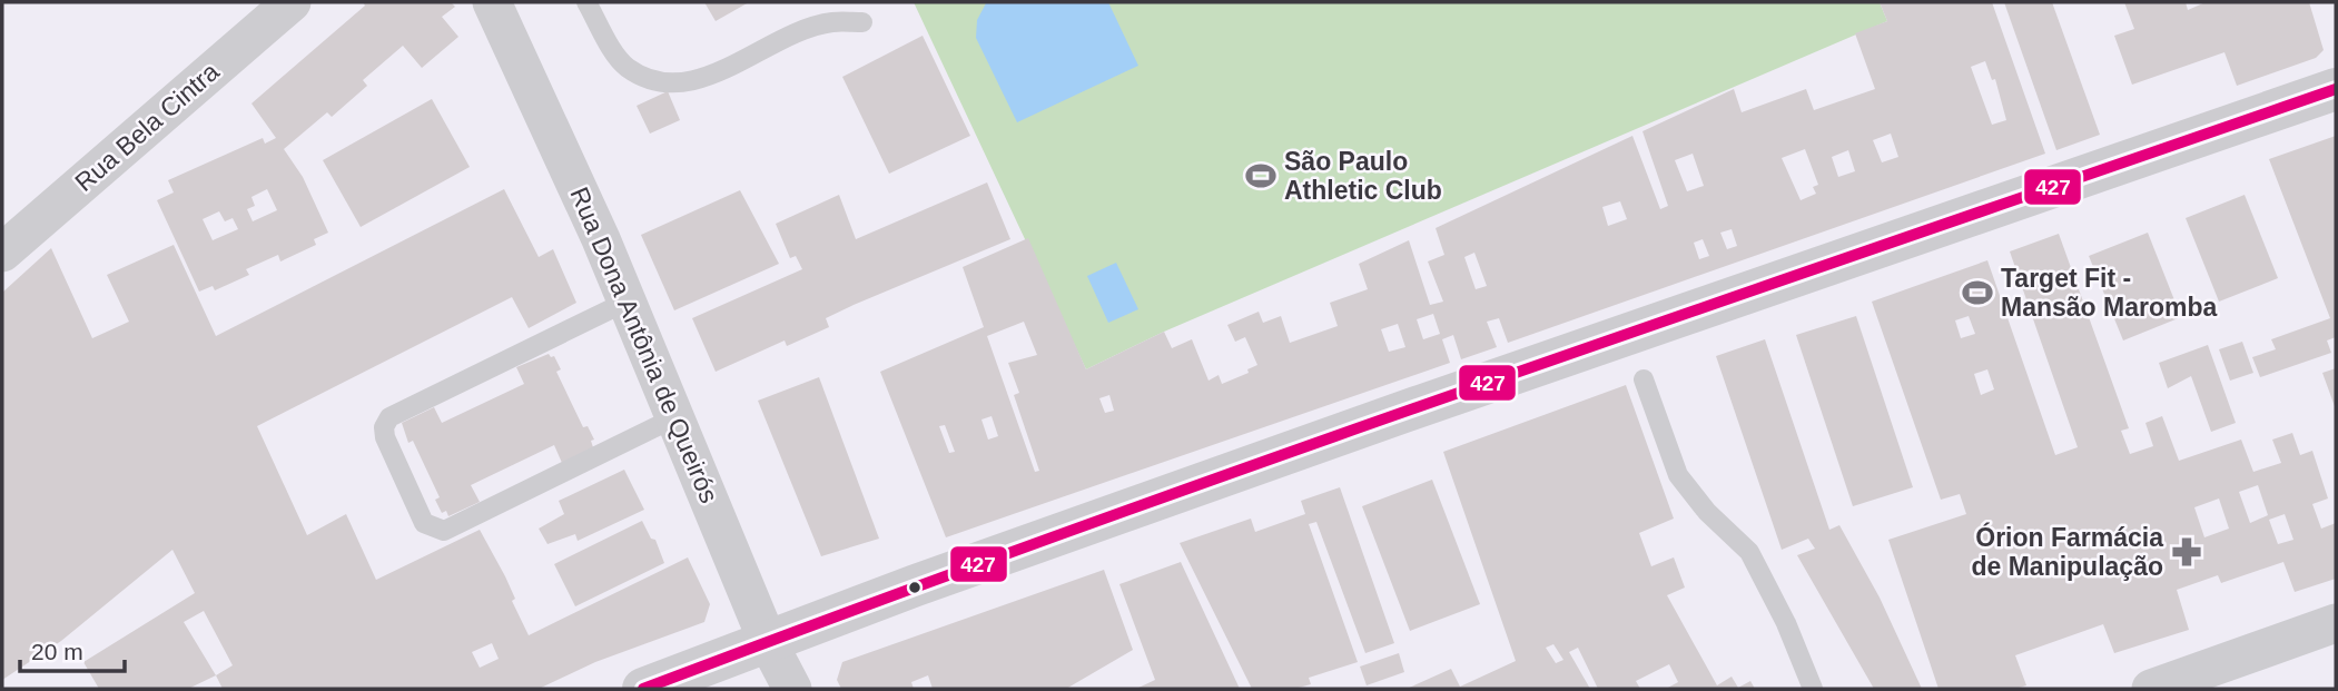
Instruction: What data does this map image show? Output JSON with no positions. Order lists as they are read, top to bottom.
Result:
{
  "streets": {
    "street": ["Rua Bela Cintra", "Rua Dona Antônia de Queirós"]
  },
  "places": {
    "sports": ["São Paulo Athletic Club", "Target Fit - Mansão Maromba"],
    "pharmacy": ["Órion Farmácia de Manipulação"]
  },
  "lines": ["transit line 427"],
  "scale_bar": "20 m"
}
